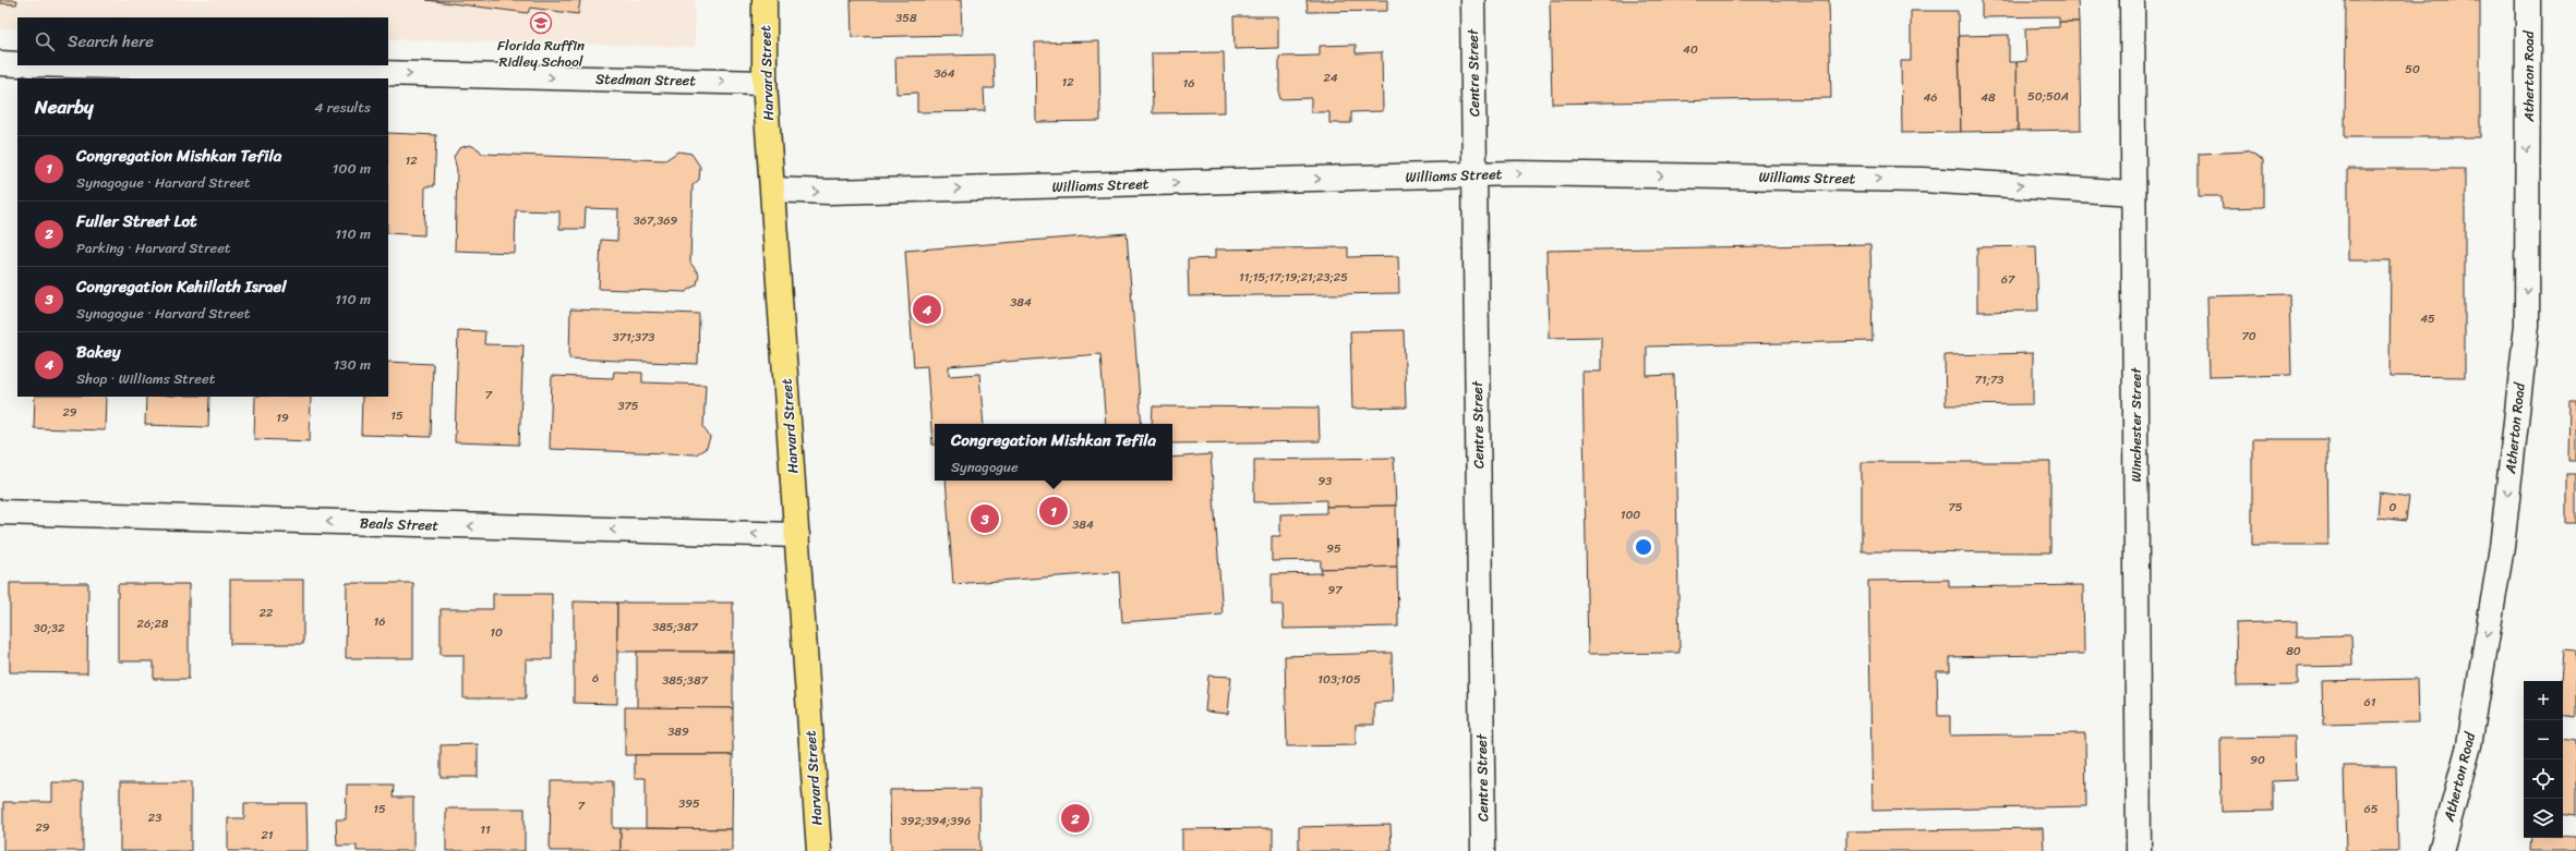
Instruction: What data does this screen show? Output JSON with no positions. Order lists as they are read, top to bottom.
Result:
{
  "streets": {
    "main road": ["Harvard Street"],
    "street": [
      "Centre Street",
      "Atherton Road",
      "Stedman Street",
      "Williams Street",
      "Winchester Street",
      "Beals Street"
    ]
  },
  "crossings": [
    ["Harvard Street", "Stedman Street"],
    ["Harvard Street", "Williams Street"],
    ["Harvard Street", "Beals Street"],
    ["Centre Street", "Williams Street"],
    ["Williams Street", "Winchester Street"]
  ],
  "one_way": [
    "Atherton Road",
    "Stedman Street",
    "Williams Street",
    "Beals Street"
  ],
  "places": {
    "school or university": ["Florida Ruffin Ridley School"]
  },
  "house_numbers": [
    "358",
    "40",
    "50",
    "364",
    "24",
    "12",
    "16",
    "50;50A",
    "46",
    "48",
    "12",
    "367,369",
    "11;15;17;19;21;23;25",
    "67",
    "384",
    "45",
    "70",
    "371;373",
    "71;73",
    "7",
    "375",
    "29",
    "15",
    "19",
    "93",
    "75",
    "0",
    "100",
    "384",
    "95",
    "97",
    "22",
    "16",
    "26;28",
    "385;387",
    "30;32",
    "10",
    "80",
    "6",
    "103;105",
    "385;387",
    "61",
    "389",
    "90",
    "395",
    "7",
    "15",
    "65",
    "23",
    "392;394;396",
    "29",
    "11",
    "21"
  ],
  "page": {
    "search": "Search here",
    "heading": ["Nearby", "4 results"],
    "list": [
      {
        "mark": "1",
        "name": "Congregation Mishkan Tefila",
        "note": "Synagogue · Harvard Street",
        "value": "100 m"
      },
      {
        "mark": "2",
        "name": "Fuller Street Lot",
        "note": "Parking · Harvard Street",
        "value": "110 m"
      },
      {
        "mark": "3",
        "name": "Congregation Kehillath Israel",
        "note": "Synagogue · Harvard Street",
        "value": "110 m"
      },
      {
        "mark": "4",
        "name": "Bakey",
        "note": "Shop · Williams Street",
        "value": "130 m"
      }
    ],
    "pins": [
      "4",
      "1",
      "3",
      "2"
    ],
    "popup": ["Congregation Mishkan Tefila", "Synagogue"],
    "map_buttons": ["+", "−"]
  }
}
